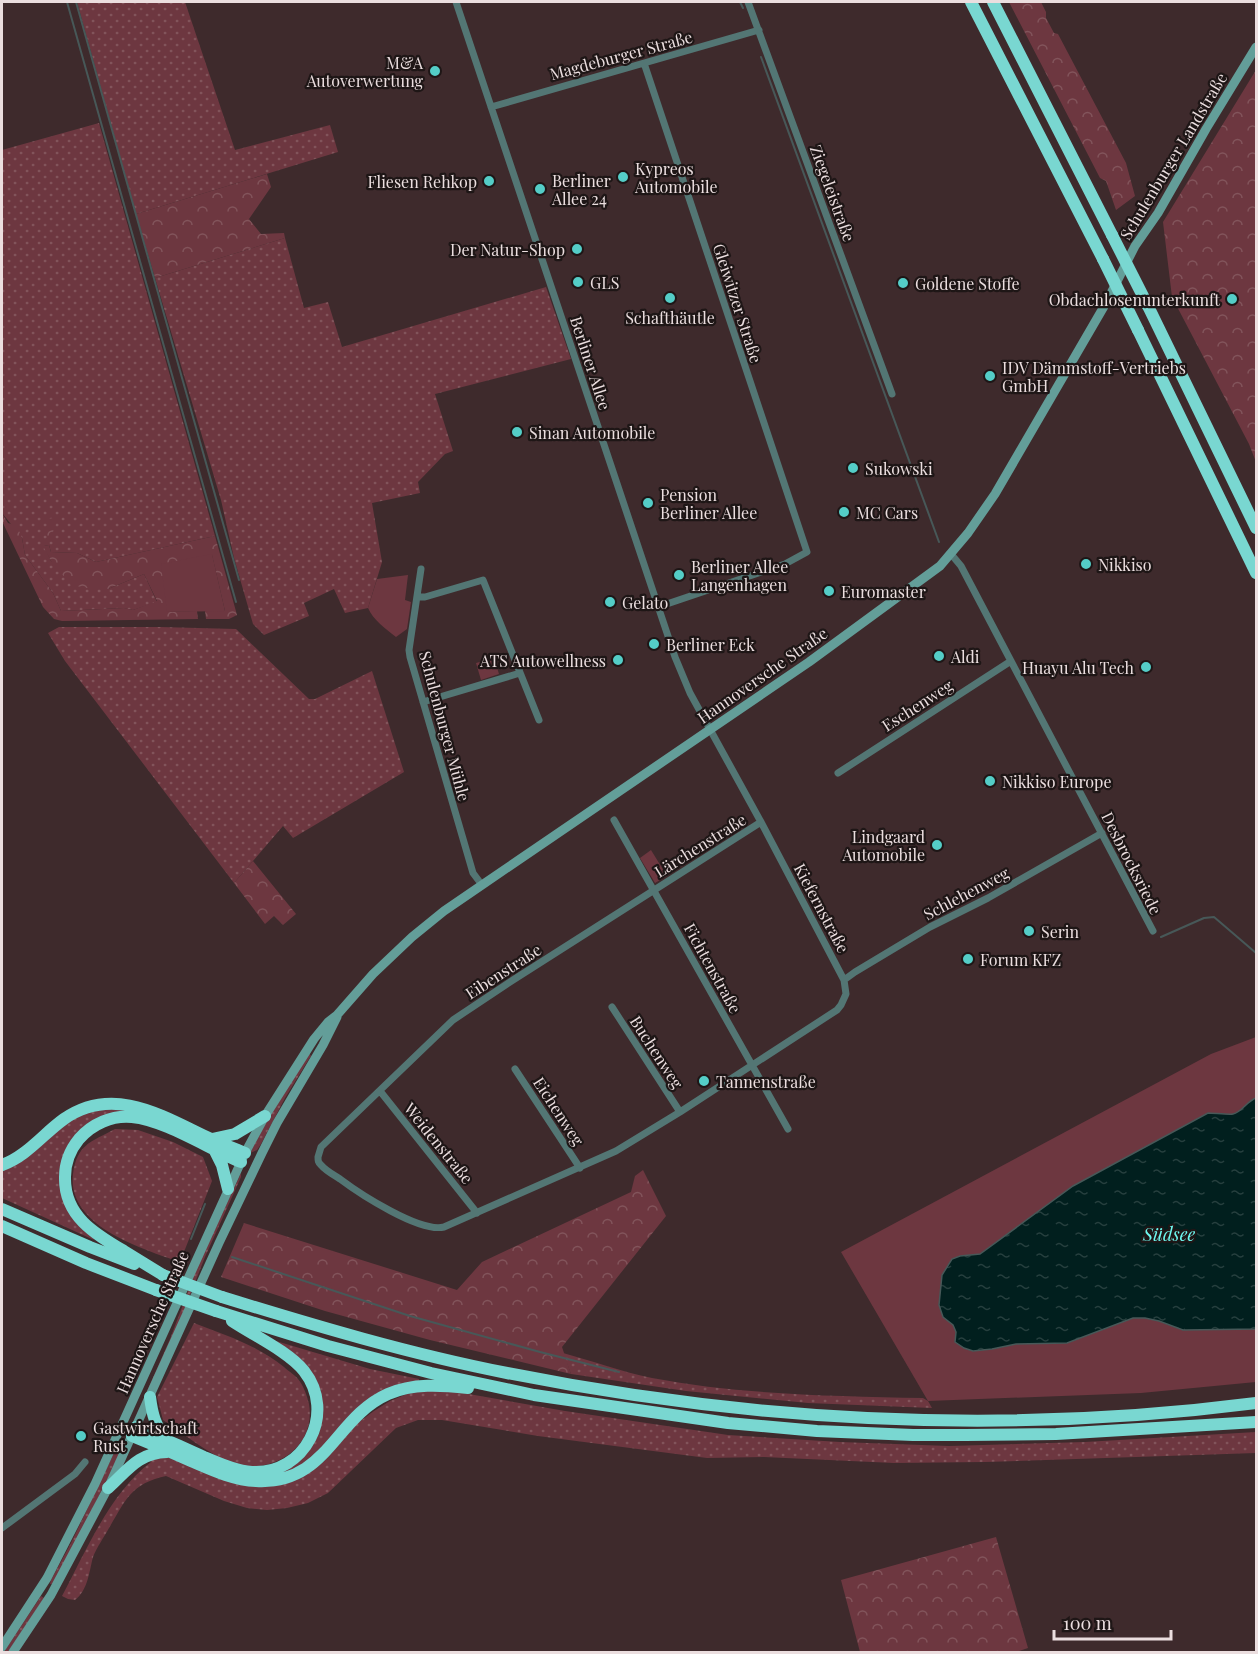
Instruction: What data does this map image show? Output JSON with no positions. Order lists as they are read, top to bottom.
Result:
{
  "streets": {
    "main road": ["Schulenburger Landstraße", "Hannoversche Straße"],
    "street": [
      "Magdeburger Straße",
      "Ziegeleistraße",
      "Gleiwitzer Straße",
      "Berliner Allee",
      "Eschenweg",
      "Schulenburger Mühle",
      "Lärchenstraße",
      "Desbrocksriede",
      "Schlehenweg",
      "Kiefernstraße",
      "Fichtenstraße",
      "Eibenstraße",
      "Buchenweg",
      "Eichenweg",
      "Weidenstraße"
    ]
  },
  "crossings": [
    ["Magdeburger Straße", "Ziegeleistraße"],
    ["Magdeburger Straße", "Gleiwitzer Straße"],
    ["Magdeburger Straße", "Berliner Allee"],
    ["Schulenburger Landstraße", "Hannoversche Straße"],
    ["Gleiwitzer Straße", "Berliner Allee"],
    ["Berliner Allee", "Hannoversche Straße"],
    ["Berliner Allee", "Kiefernstraße"],
    ["Hannoversche Straße", "Schulenburger Mühle"],
    ["Hannoversche Straße", "Desbrocksriede"],
    ["Hannoversche Straße", "Kiefernstraße"],
    ["Eschenweg", "Desbrocksriede"],
    ["Lärchenstraße", "Kiefernstraße"],
    ["Lärchenstraße", "Fichtenstraße"],
    ["Lärchenstraße", "Eibenstraße"],
    ["Desbrocksriede", "Schlehenweg"],
    ["Schlehenweg", "Kiefernstraße"],
    ["Fichtenstraße", "Eibenstraße"],
    ["Eibenstraße", "Weidenstraße"]
  ],
  "water": ["Südsee"],
  "places": [
    "M&A Autoverwertung",
    "Kypreos Automobile",
    "Fliesen Rehkop",
    "Berliner Allee 24",
    "Der Natur-Shop",
    "GLS",
    "Goldene Stoffe",
    "Schafthäutle",
    "Obdachlosenunterkunft",
    "IDV Dämmstoff-Vertriebs GmbH",
    "Sinan Automobile",
    "Sukowski",
    "Pension Berliner Allee",
    "MC Cars",
    "Nikkiso",
    "Berliner Allee Langenhagen",
    "Euromaster",
    "Gelato",
    "Berliner Eck",
    "Aldi",
    "ATS Autowellness",
    "Huayu Alu Tech",
    "Nikkiso Europe",
    "Lindgaard Automobile",
    "Serin",
    "Forum KFZ",
    "Tannenstraße",
    "Gastwirtschaft Rust"
  ],
  "scale_bar": "100 m"
}
